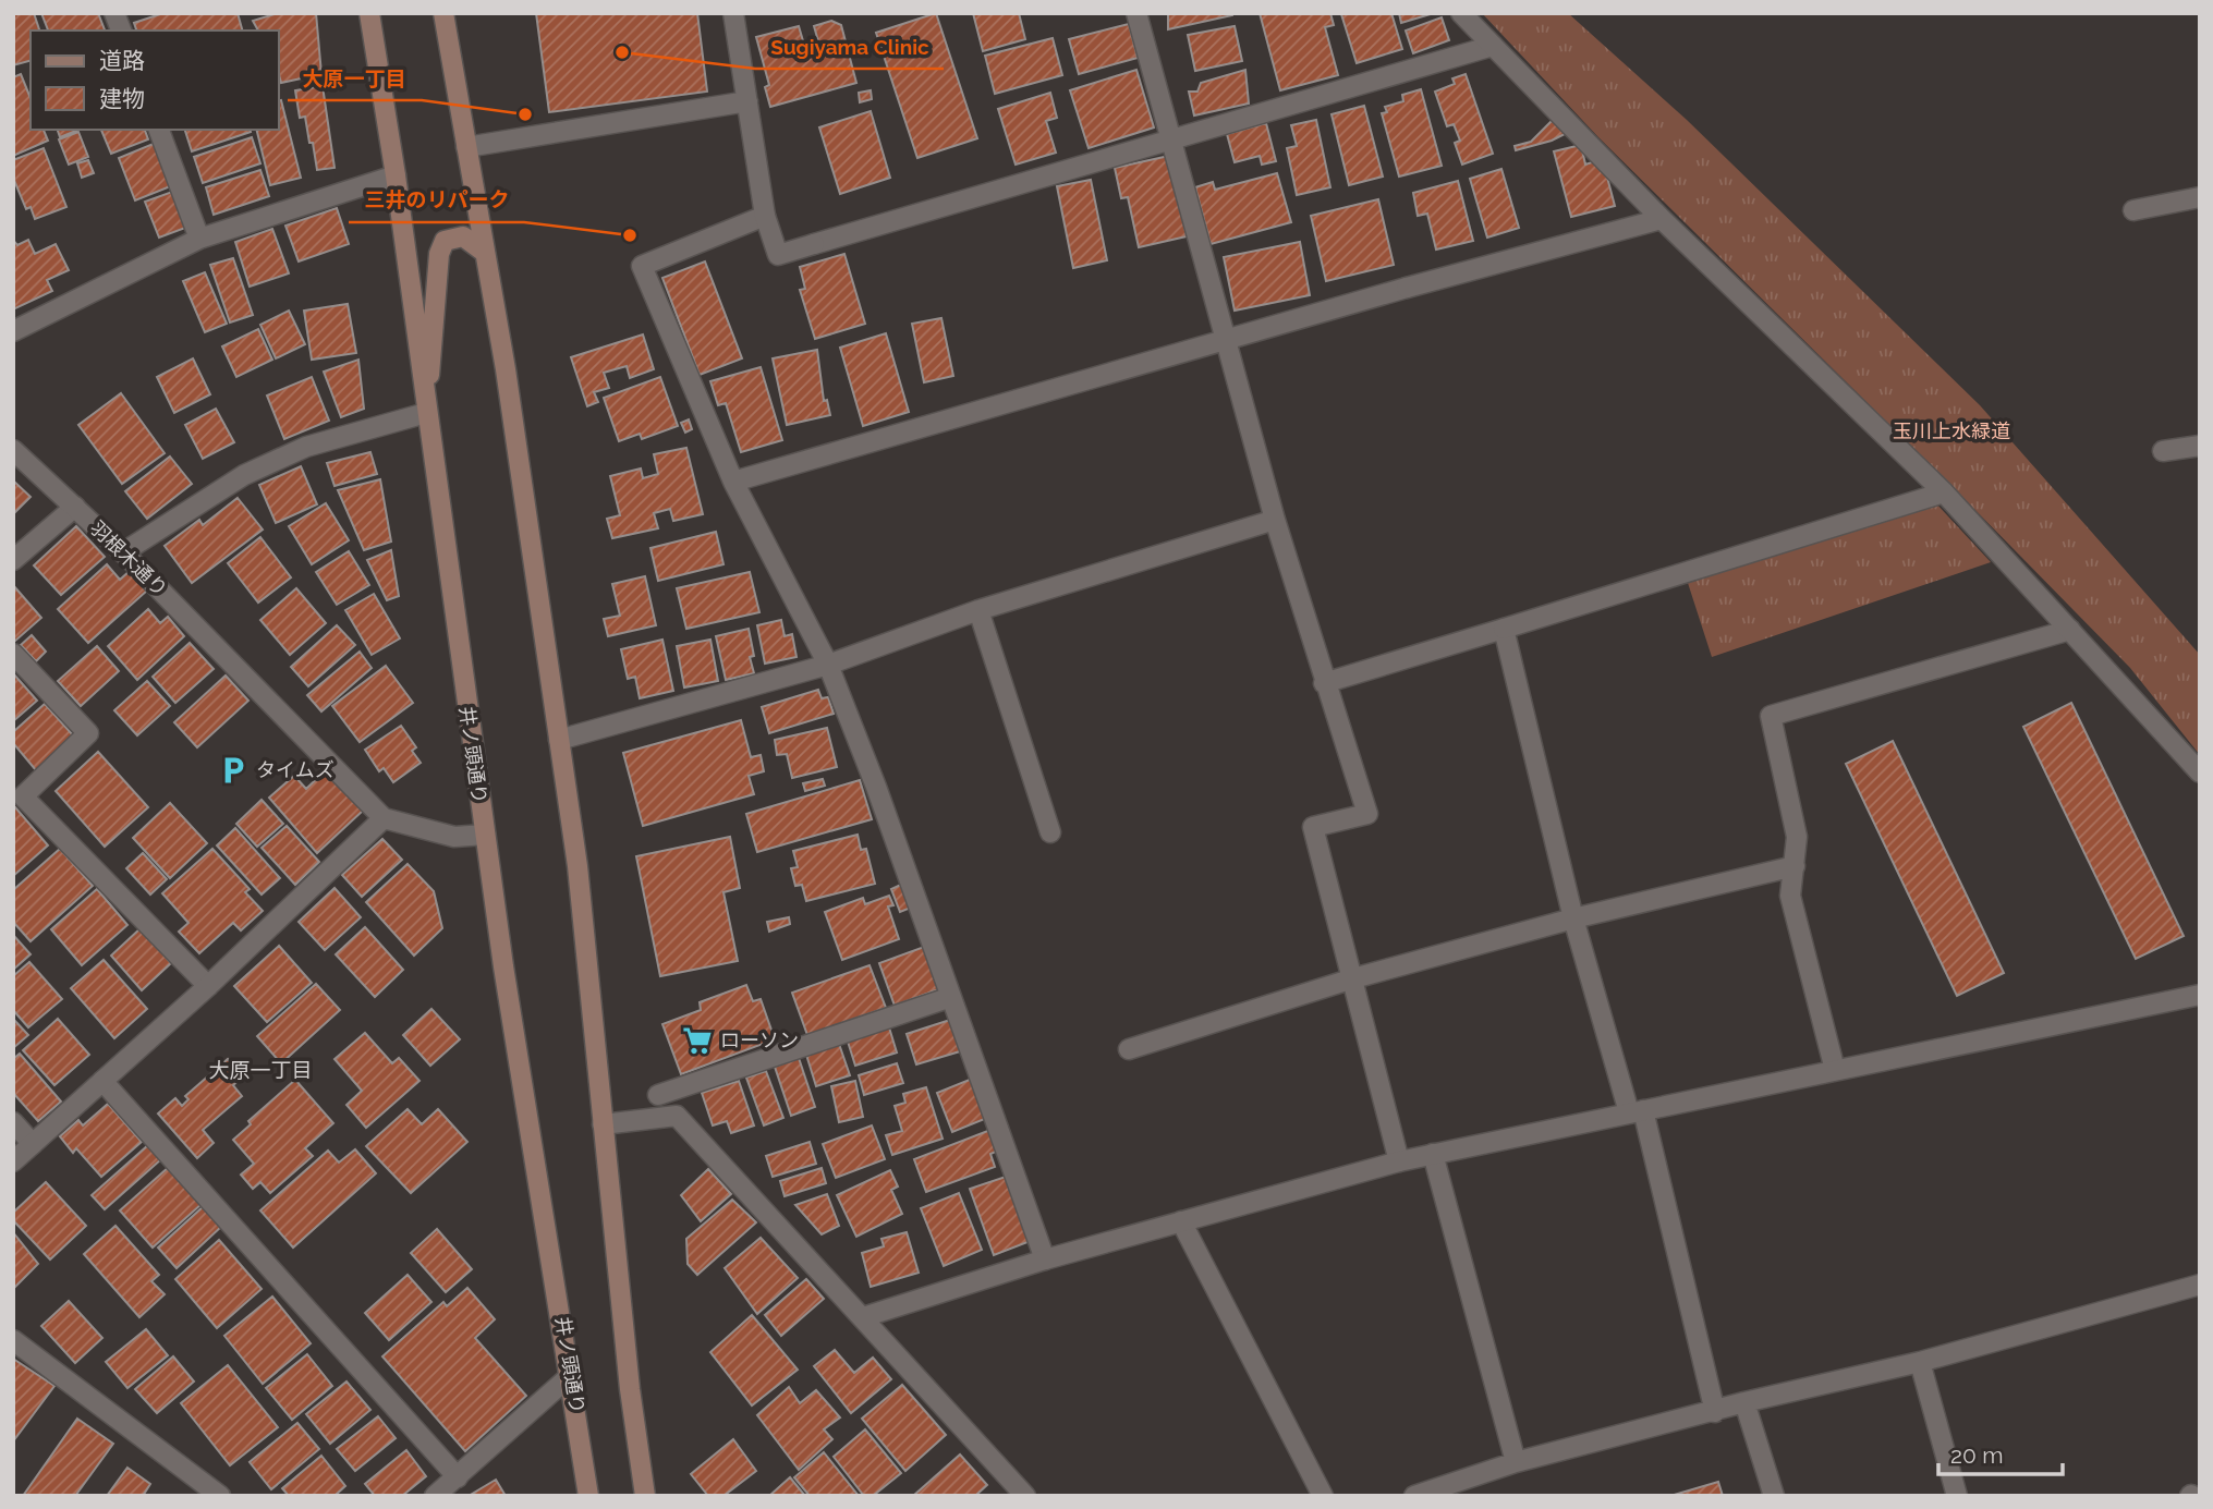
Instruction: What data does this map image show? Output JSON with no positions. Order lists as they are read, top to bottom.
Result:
{
  "streets": {
    "main road": ["井ノ頭通り"],
    "street": ["羽根木通り"]
  },
  "districts": ["大原一丁目"],
  "parks": ["玉川上水緑道"],
  "places": {
    "other": ["Sugiyama Clinic", "大原一丁目", "三井のリパーク"],
    "parking": ["タイムズ"],
    "supermarket": ["ローソン"]
  },
  "legend": ["道路", "建物"],
  "scale_bar": "20 m"
}
